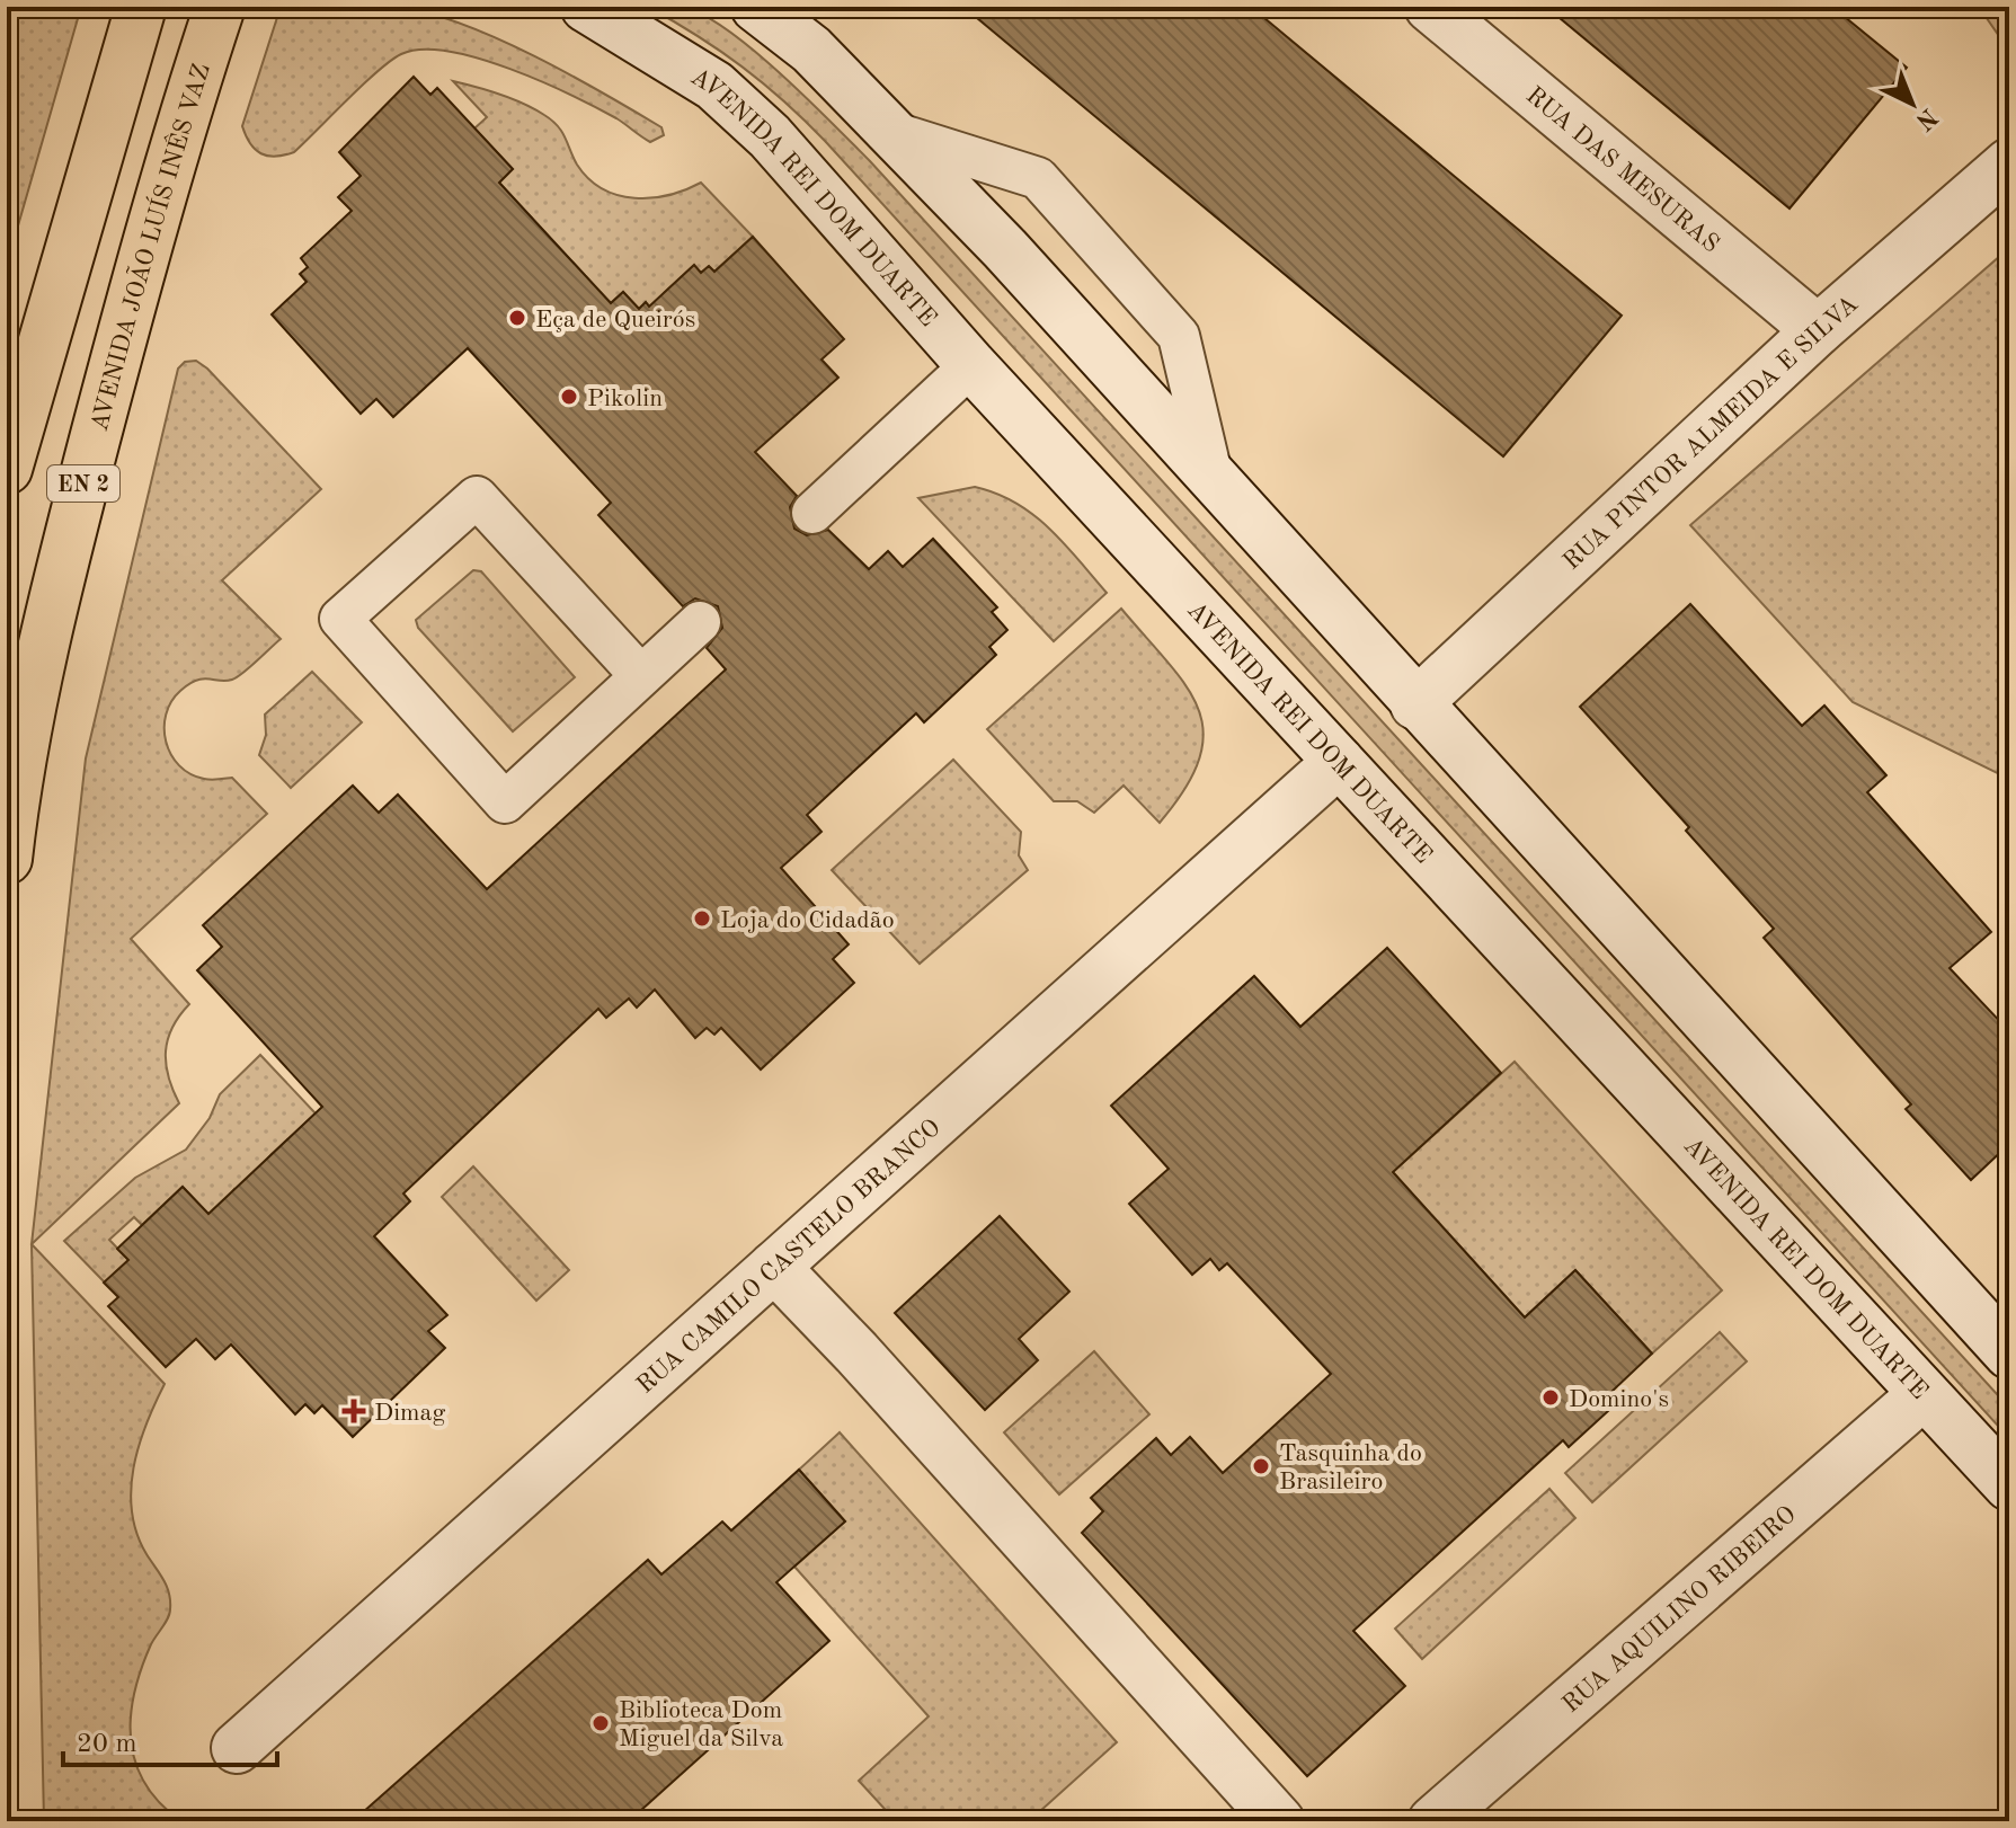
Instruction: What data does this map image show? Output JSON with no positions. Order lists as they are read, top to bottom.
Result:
{
  "streets": {
    "main road": ["AVENIDA JOÃO LUÍS INÊS VAZ", "EN 2"],
    "street": [
      "RUA DAS MESURAS",
      "AVENIDA REI DOM DUARTE",
      "RUA PINTOR ALMEIDA E SILVA",
      "RUA CAMILO CASTELO BRANCO",
      "RUA AQUILINO RIBEIRO"
    ]
  },
  "crossings": [
    ["RUA DAS MESURAS", "RUA PINTOR ALMEIDA E SILVA"],
    ["AVENIDA REI DOM DUARTE", "RUA CAMILO CASTELO BRANCO"],
    ["AVENIDA REI DOM DUARTE", "RUA AQUILINO RIBEIRO"]
  ],
  "places": {
    "other": [
      "Eça de Queirós",
      "Pikolin",
      "Loja do Cidadão",
      "Domino's",
      "Tasquinha do Brasileiro",
      "Biblioteca Dom Miguel da Silva"
    ],
    "health": ["Dimag"]
  },
  "scale_bar": "20 m",
  "north": "bottom right"
}
